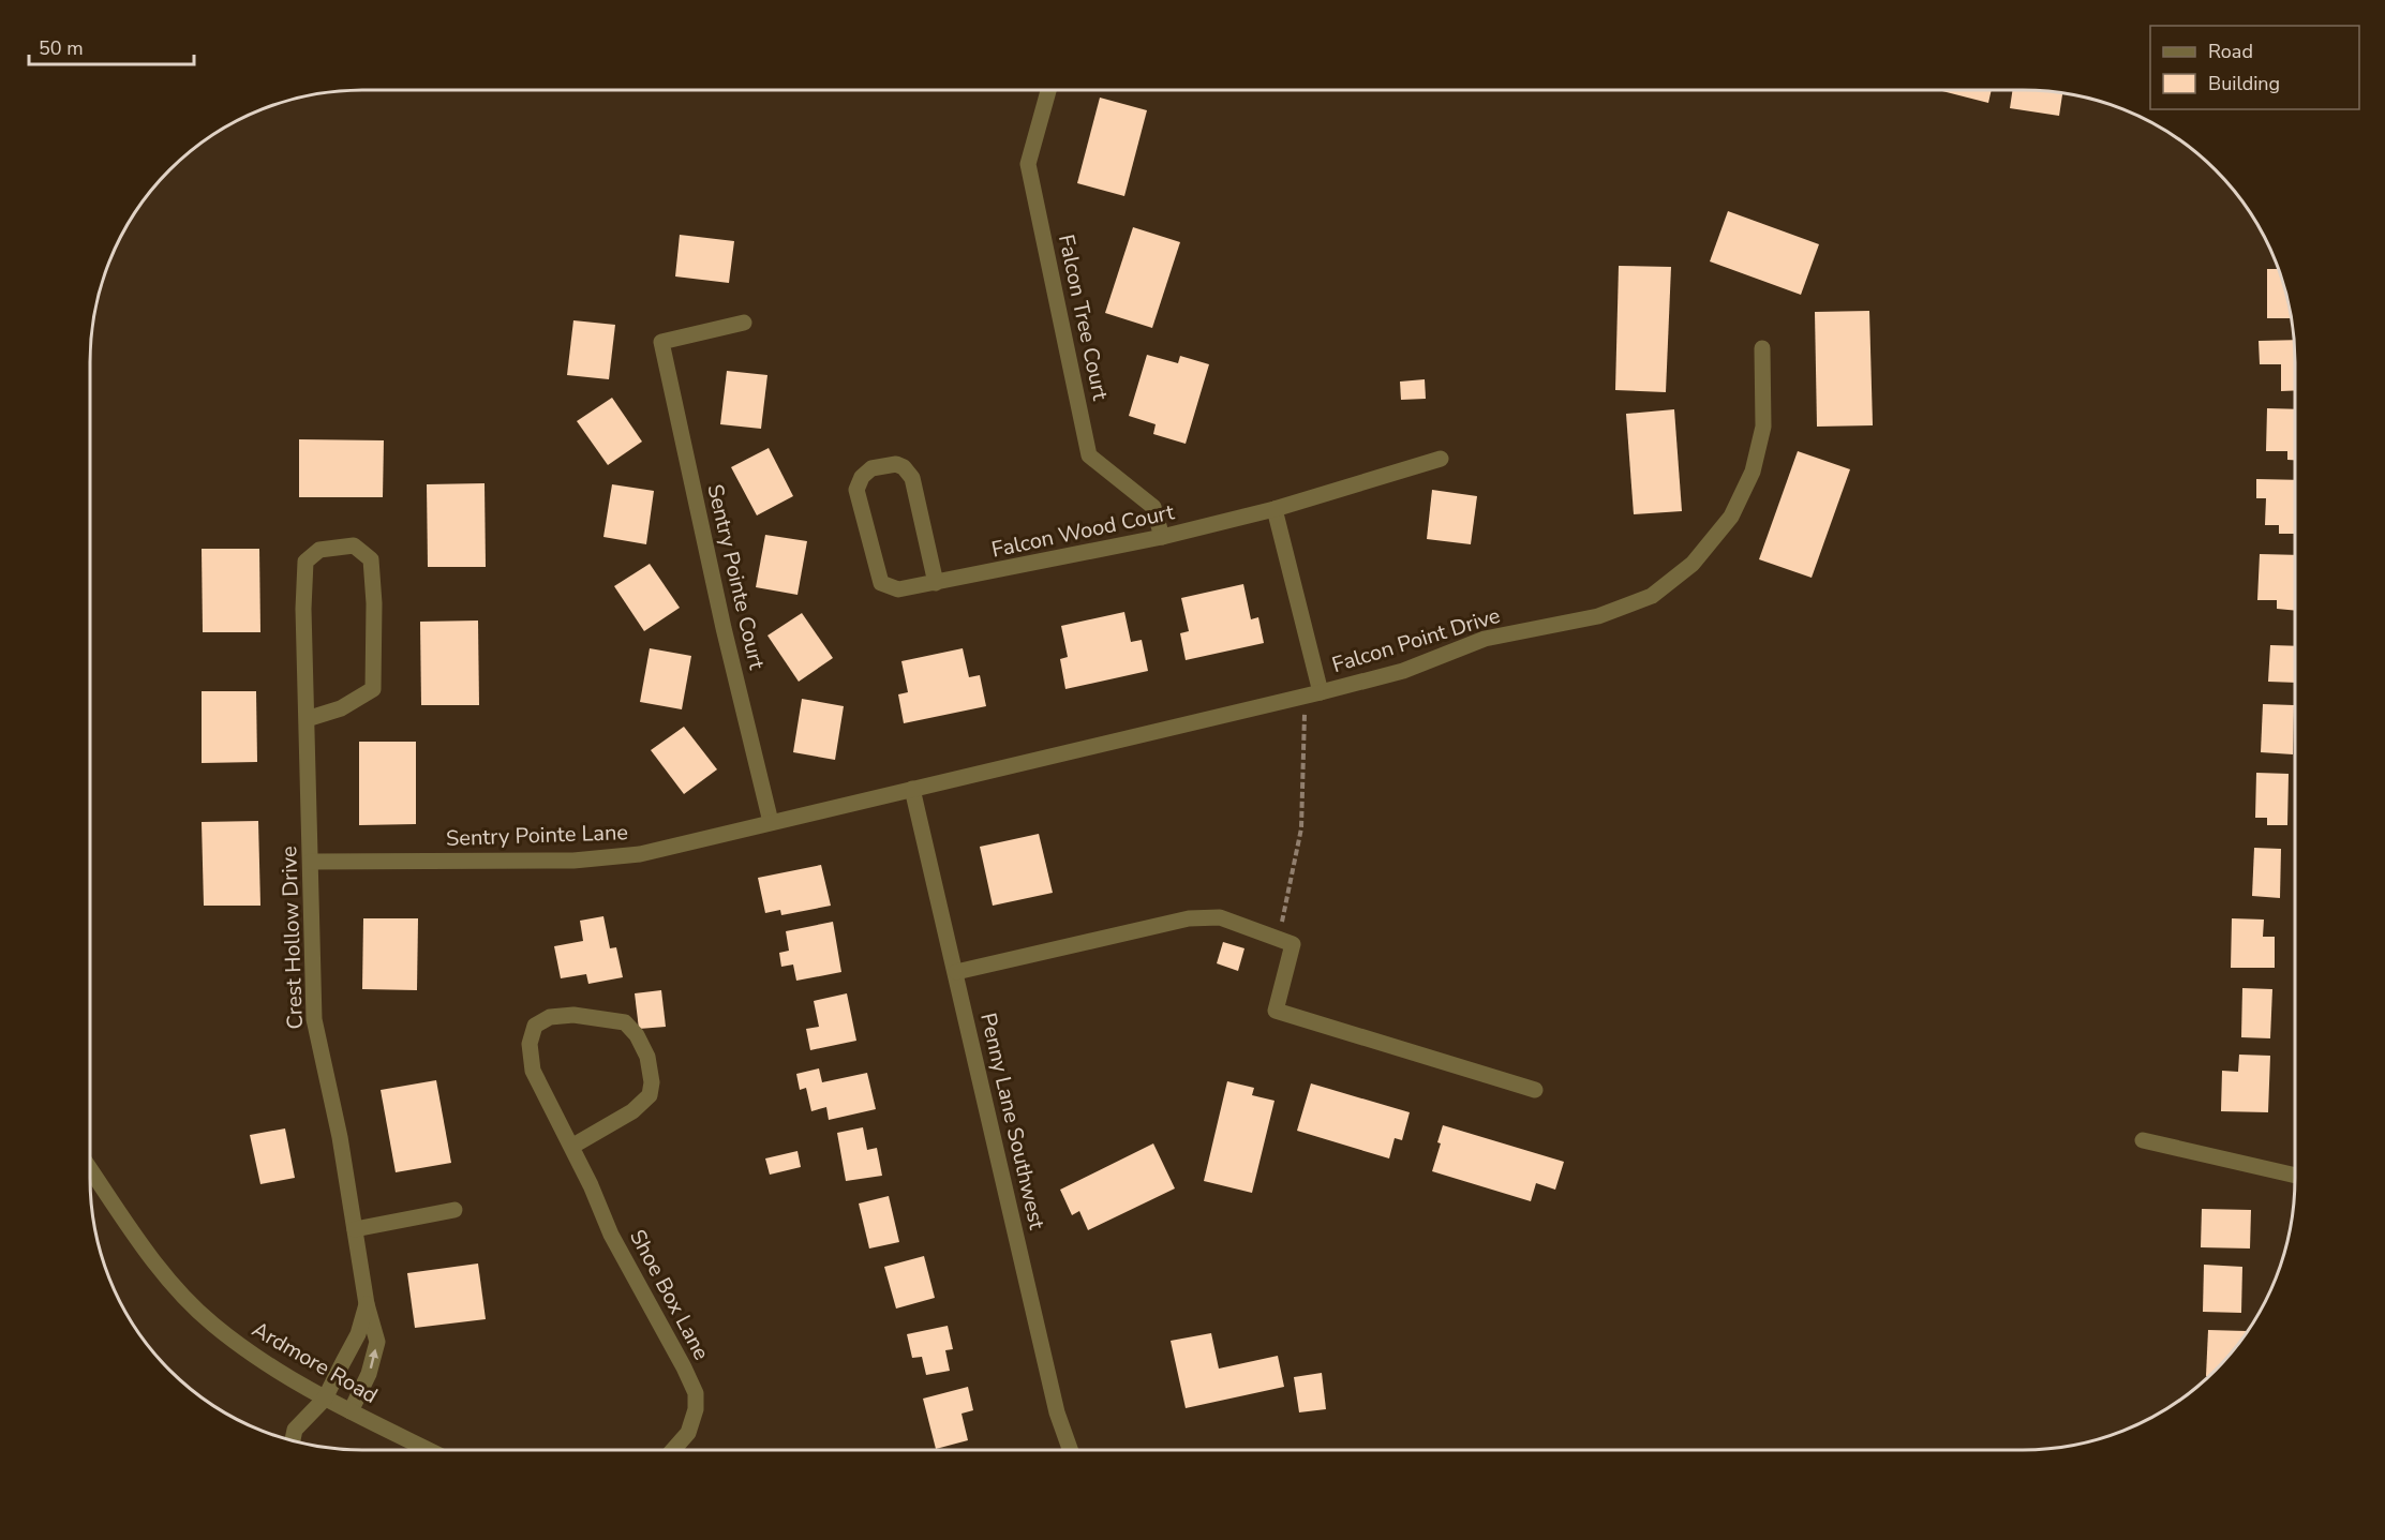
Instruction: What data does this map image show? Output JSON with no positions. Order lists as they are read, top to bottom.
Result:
{
  "streets": {
    "street": [
      "Falcon Tree Court",
      "Falcon Wood Court",
      "Sentry Pointe Court",
      "Falcon Point Drive",
      "Sentry Pointe Lane",
      "Crest Hollow Drive",
      "Penny Lane Southwest",
      "Shoe Box Lane",
      "Ardmore Road"
    ]
  },
  "crossings": [
    ["Falcon Tree Court", "Falcon Wood Court"],
    ["Sentry Pointe Court", "Sentry Pointe Lane"],
    ["Falcon Point Drive", "Sentry Pointe Lane"],
    ["Falcon Point Drive", "Penny Lane Southwest"],
    ["Sentry Pointe Lane", "Crest Hollow Drive"],
    ["Sentry Pointe Lane", "Penny Lane Southwest"],
    ["Crest Hollow Drive", "Ardmore Road"]
  ],
  "legend": ["Road", "Building"],
  "scale_bar": "50 m"
}
